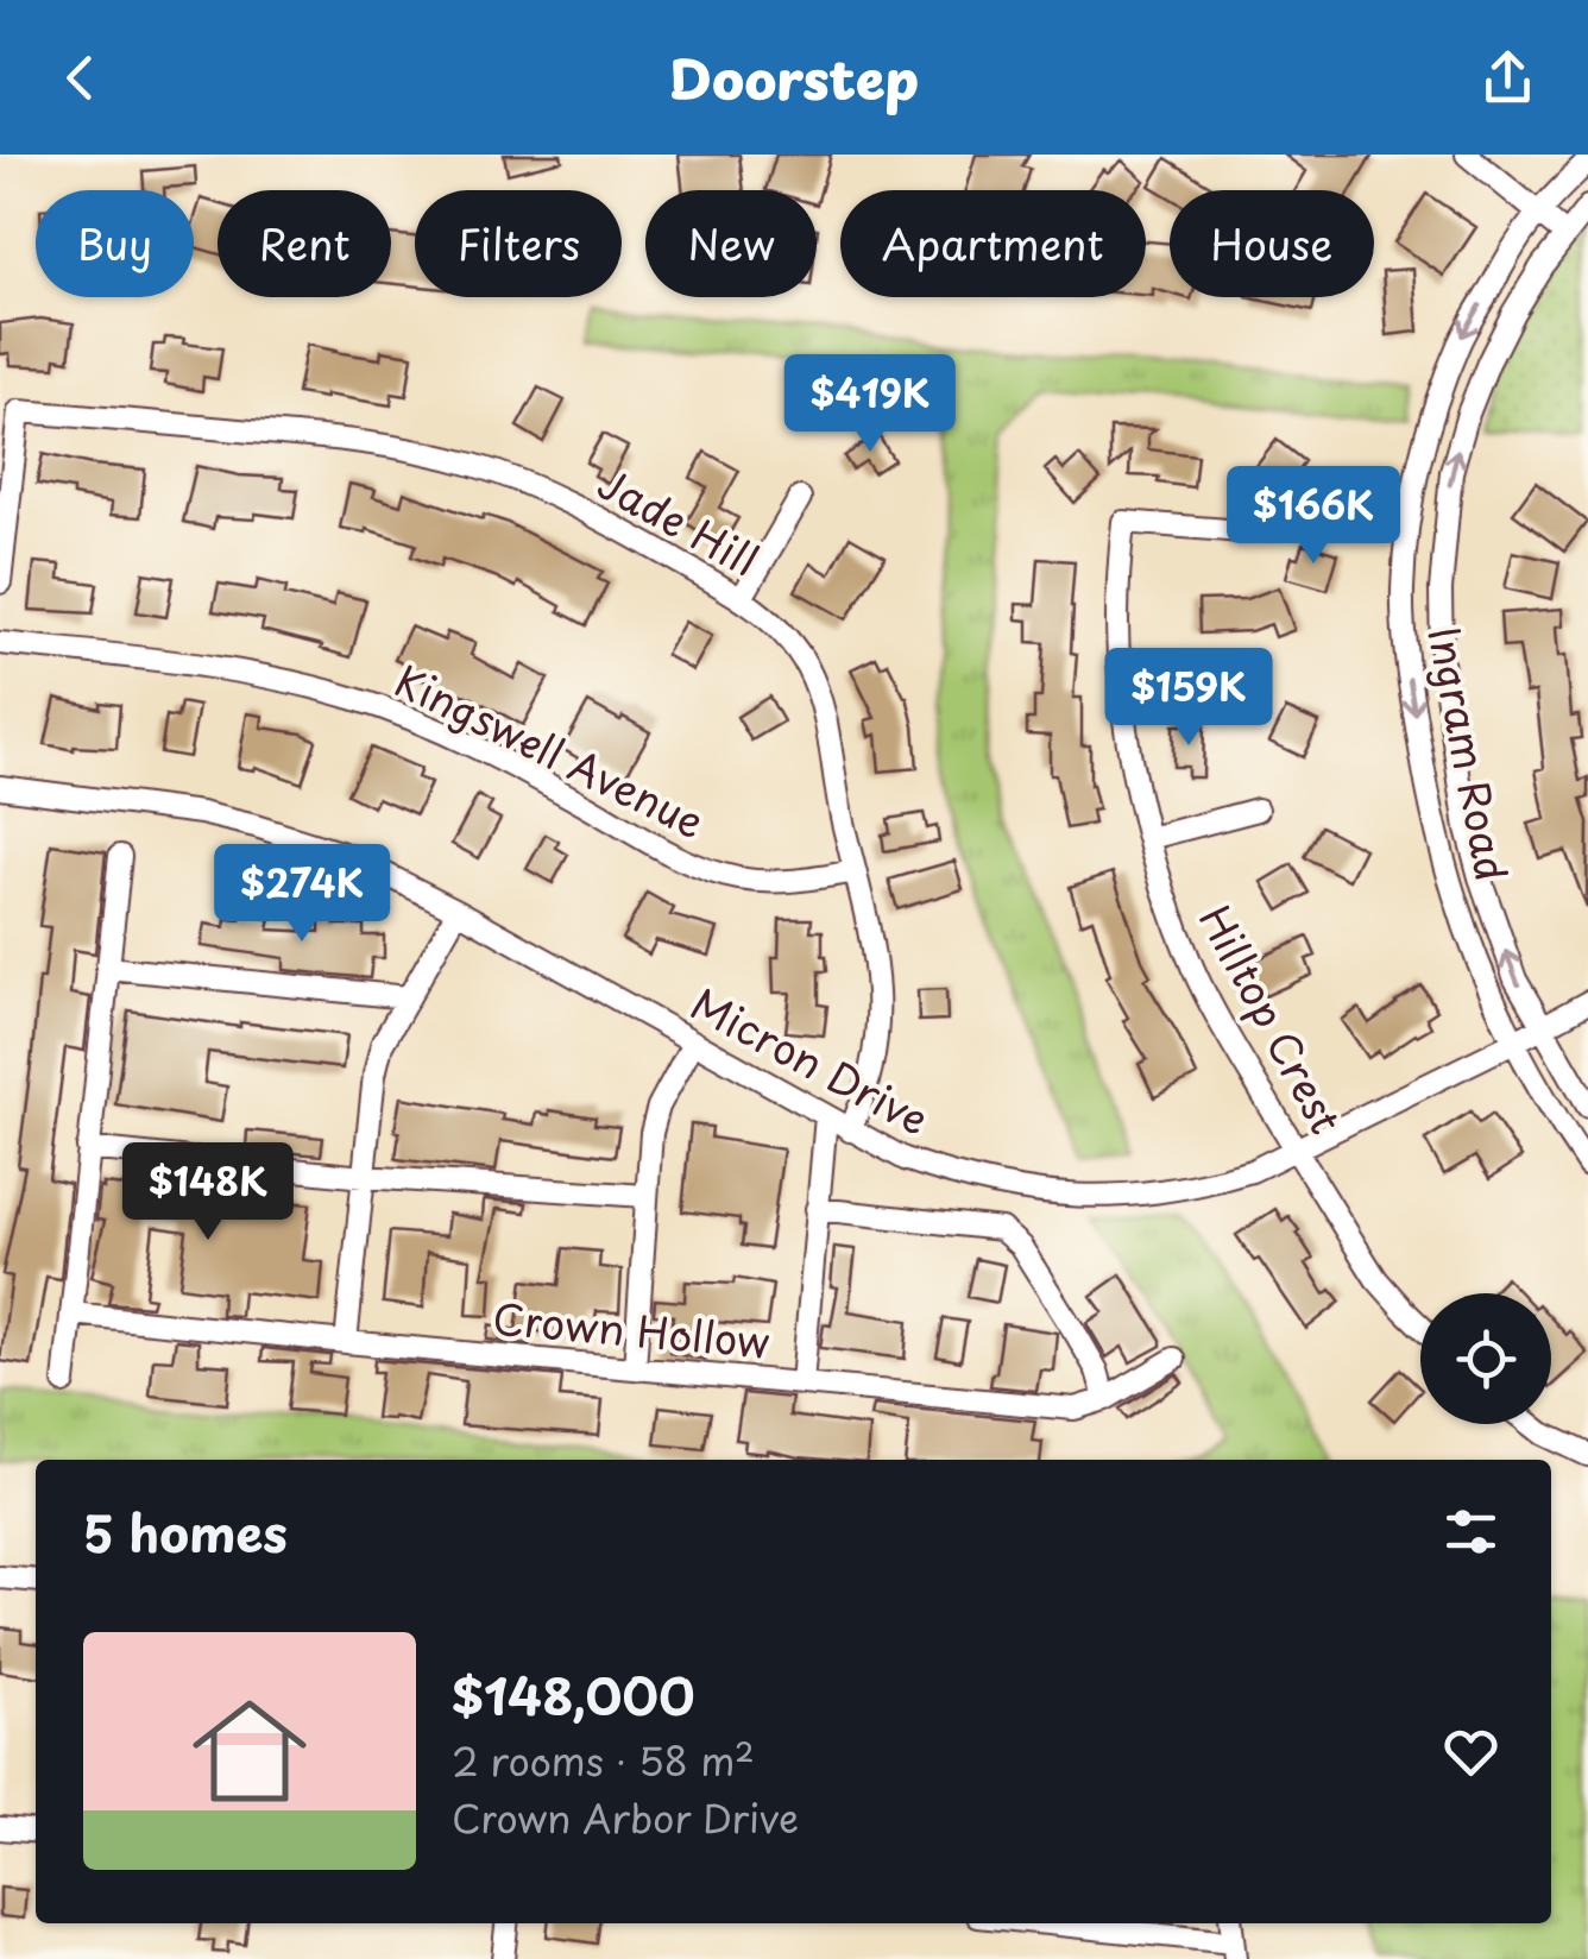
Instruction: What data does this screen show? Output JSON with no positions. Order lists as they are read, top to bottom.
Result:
{
  "streets": {
    "street": [
      "Jade Hill",
      "Kingswell Avenue",
      "Ingram Road",
      "Hilltop Crest",
      "Micron Drive",
      "Crown Hollow"
    ]
  },
  "crossings": [
    ["Jade Hill", "Kingswell Avenue"],
    ["Jade Hill", "Micron Drive"],
    ["Ingram Road", "Micron Drive"],
    ["Hilltop Crest", "Micron Drive"]
  ],
  "page": {
    "header": "Doorstep",
    "chip": [
      "Buy",
      "Rent",
      "Filters",
      "New",
      "Apartment",
      "House"
    ],
    "price": [
      "$419K",
      "$166K",
      "$159K",
      "$274K",
      "$148K"
    ],
    "heading": "5 homes",
    "list": [
      {
        "name": "$148,000",
        "note": "2 rooms · 58 m² · Crown Arbor Drive"
      }
    ]
  }
}
